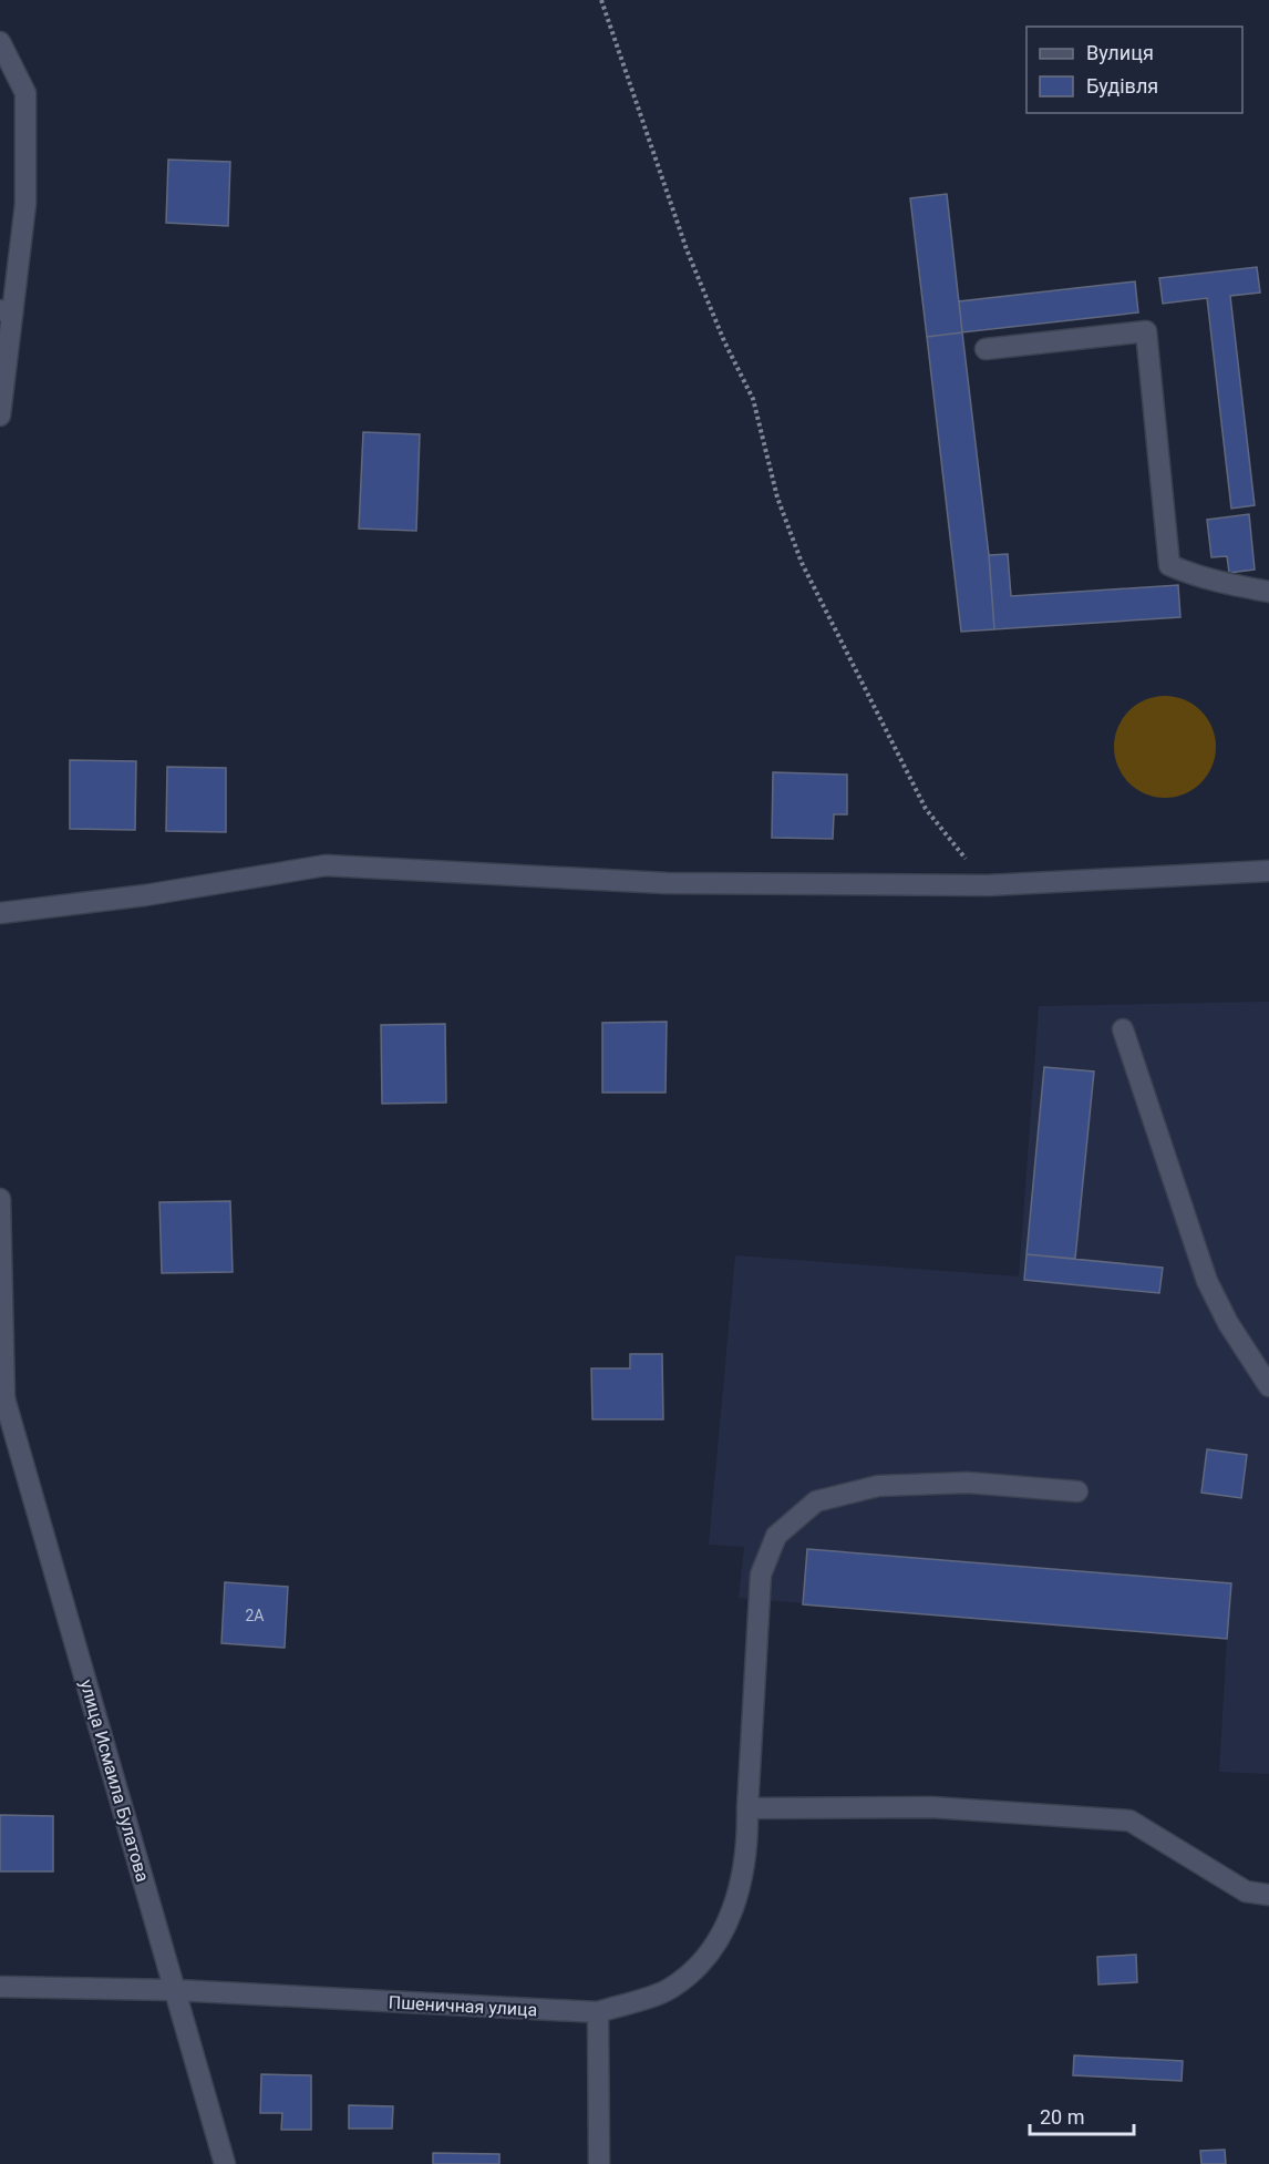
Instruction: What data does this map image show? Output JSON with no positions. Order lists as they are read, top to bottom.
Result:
{
  "streets": {
    "street": ["улица Исмаила Булатова", "Пшеничная улица"]
  },
  "crossings": [
    ["улица Исмаила Булатова", "Пшеничная улица"]
  ],
  "house_numbers": ["2А"],
  "legend": ["Вулиця", "Будівля"],
  "scale_bar": "20 m"
}
